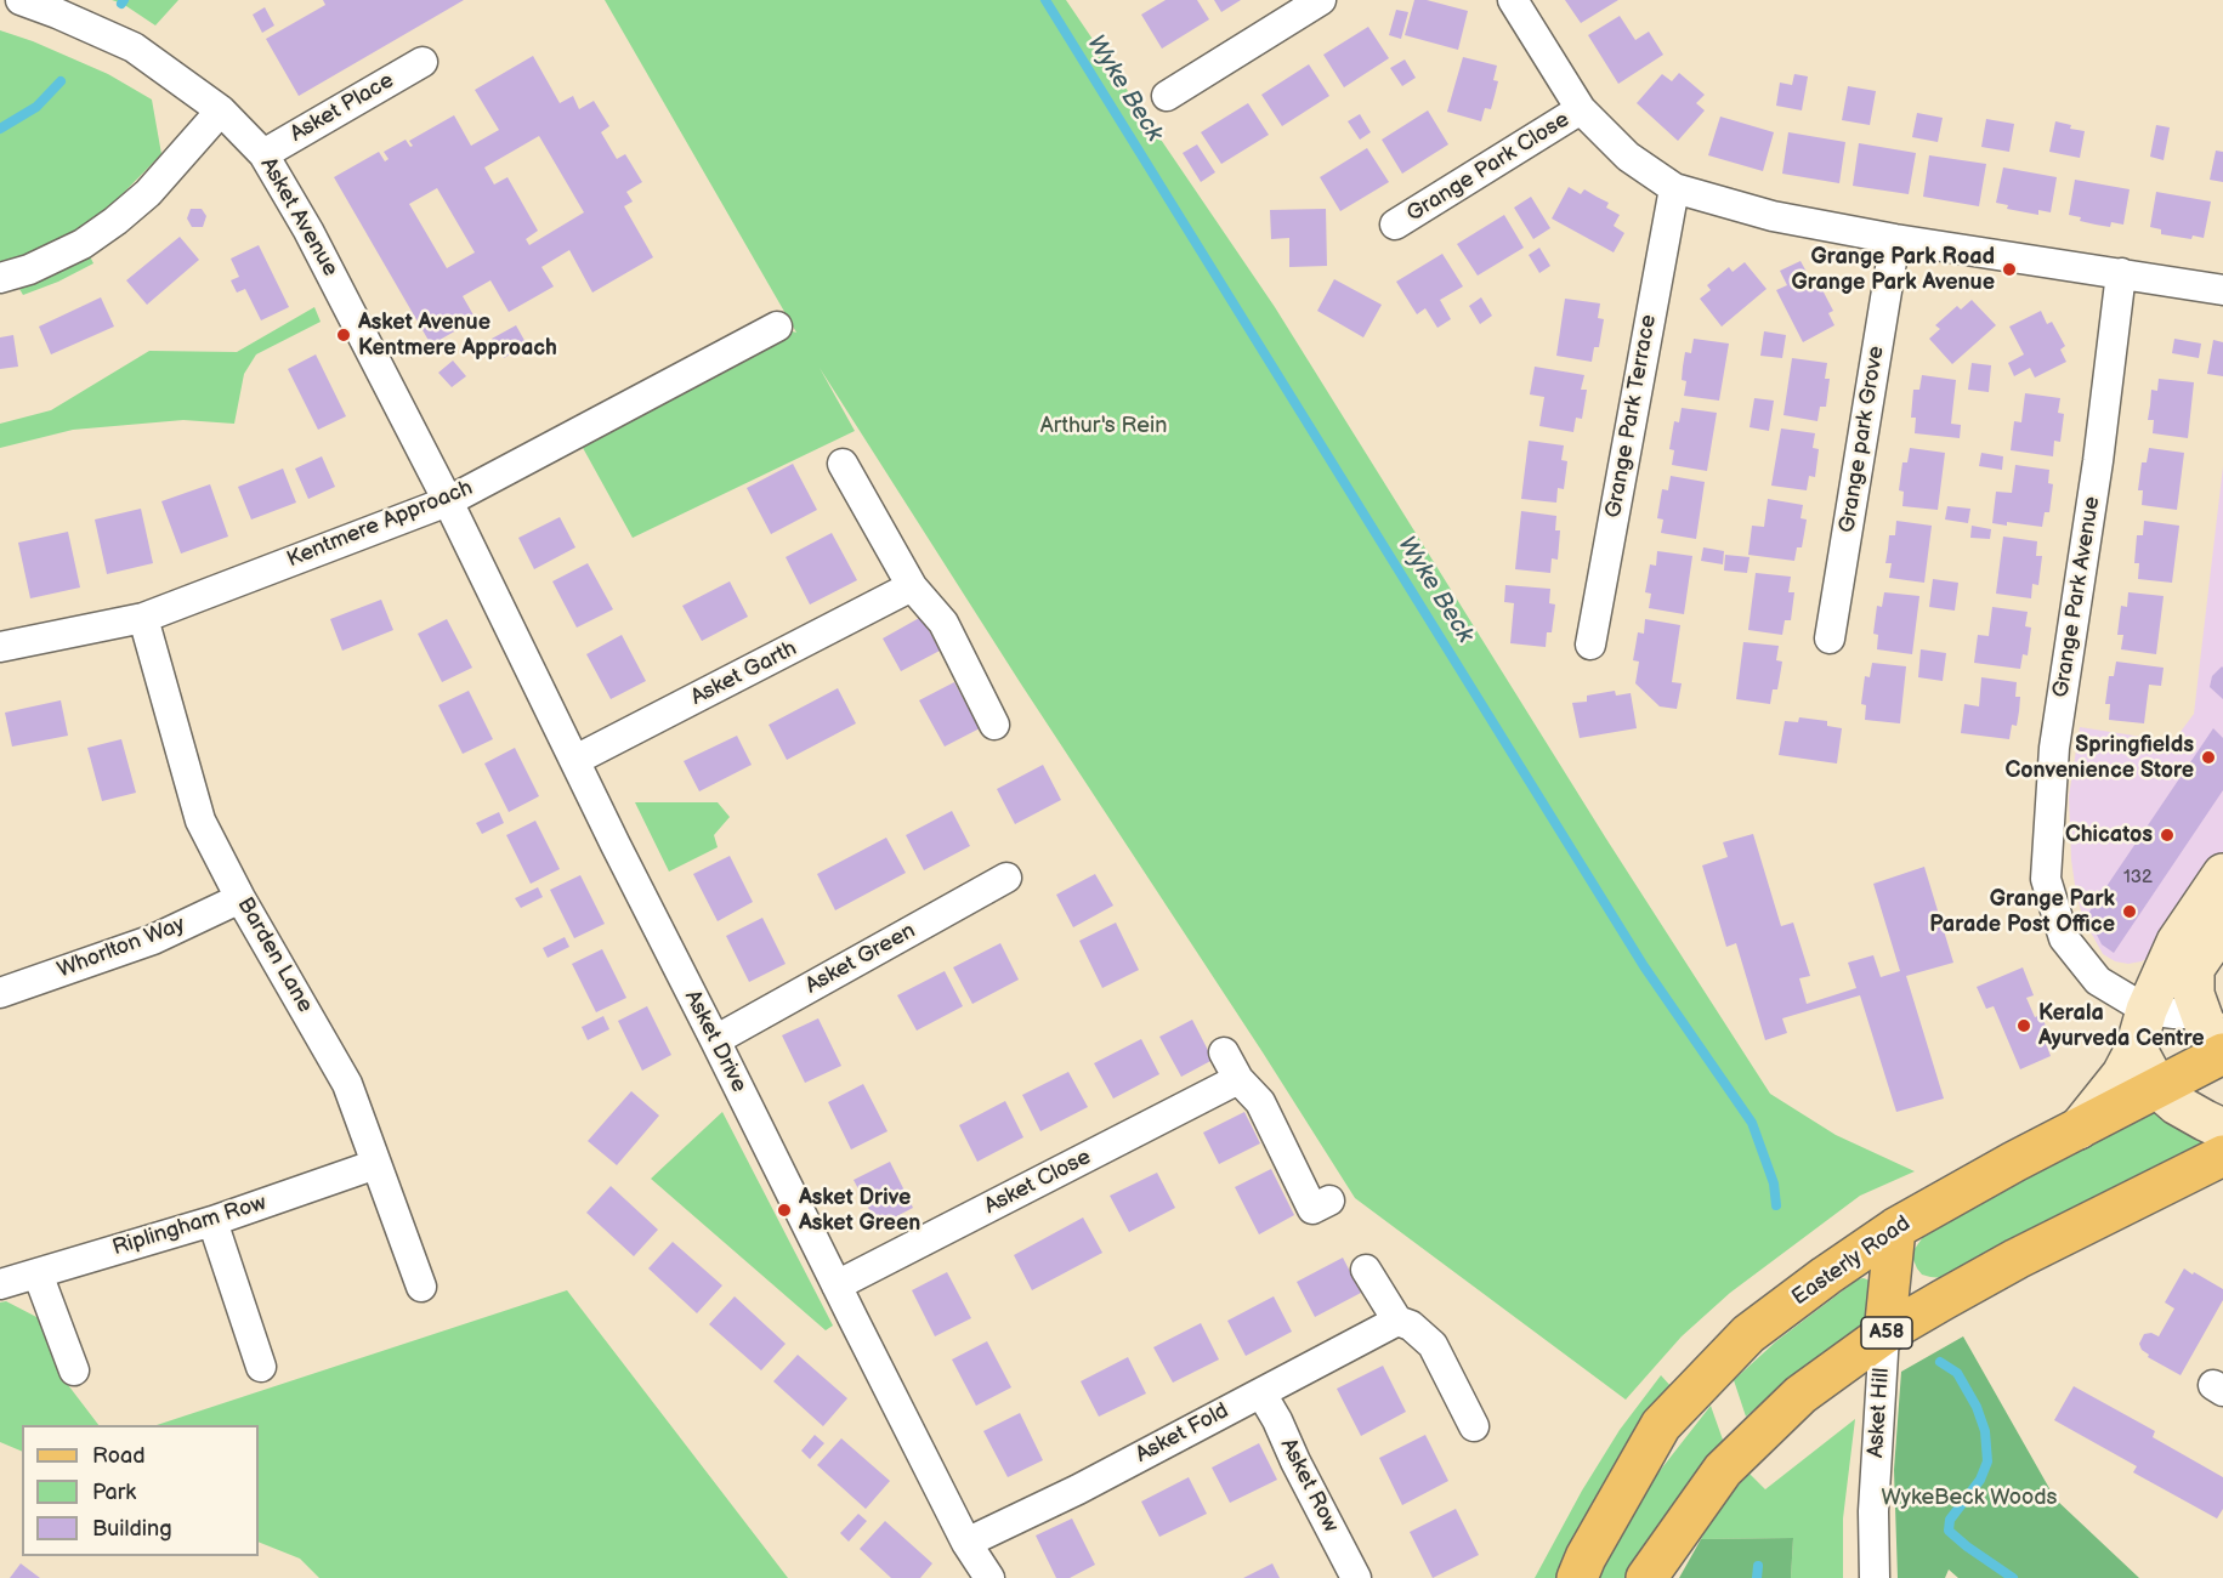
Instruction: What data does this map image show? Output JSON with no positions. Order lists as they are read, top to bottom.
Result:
{
  "streets": {
    "main road": ["Easterly Road", "A58"],
    "street": [
      "Asket Place",
      "Grange Park Close",
      "Asket Avenue",
      "Grange Park Terrace",
      "Grange park Grove",
      "Kentmere Approach",
      "Grange Park Avenue",
      "Asket Garth",
      "Whorlton Way",
      "Barden Lane",
      "Asket Green",
      "Asket Drive",
      "Asket Close",
      "Riplingham Row",
      "Asket Hill",
      "Asket Fold",
      "Asket Row"
    ]
  },
  "crossings": [
    ["Asket Place", "Asket Avenue"],
    ["Asket Avenue", "Kentmere Approach"],
    ["Asket Avenue", "Asket Drive"],
    ["Kentmere Approach", "Barden Lane"],
    ["Kentmere Approach", "Asket Drive"],
    ["Asket Garth", "Asket Drive"],
    ["Whorlton Way", "Barden Lane"],
    ["Barden Lane", "Riplingham Row"],
    ["Asket Green", "Asket Drive"],
    ["Asket Drive", "Asket Close"],
    ["Asket Drive", "Asket Fold"],
    ["A58", "Asket Hill"],
    ["Asket Fold", "Asket Row"]
  ],
  "water": ["Wyke Beck"],
  "parks": ["Arthur's Rein", "WykeBeck Woods"],
  "places": [
    "Grange Park Road Grange Park Avenue",
    "Asket Avenue Kentmere Approach",
    "Springfields Convenience Store",
    "Chicatos",
    "Grange Park Parade Post Office",
    "Kerala Ayurveda Centre",
    "Asket Drive Asket Green"
  ],
  "house_numbers": ["132"],
  "legend": ["Road", "Park", "Building"]
}
